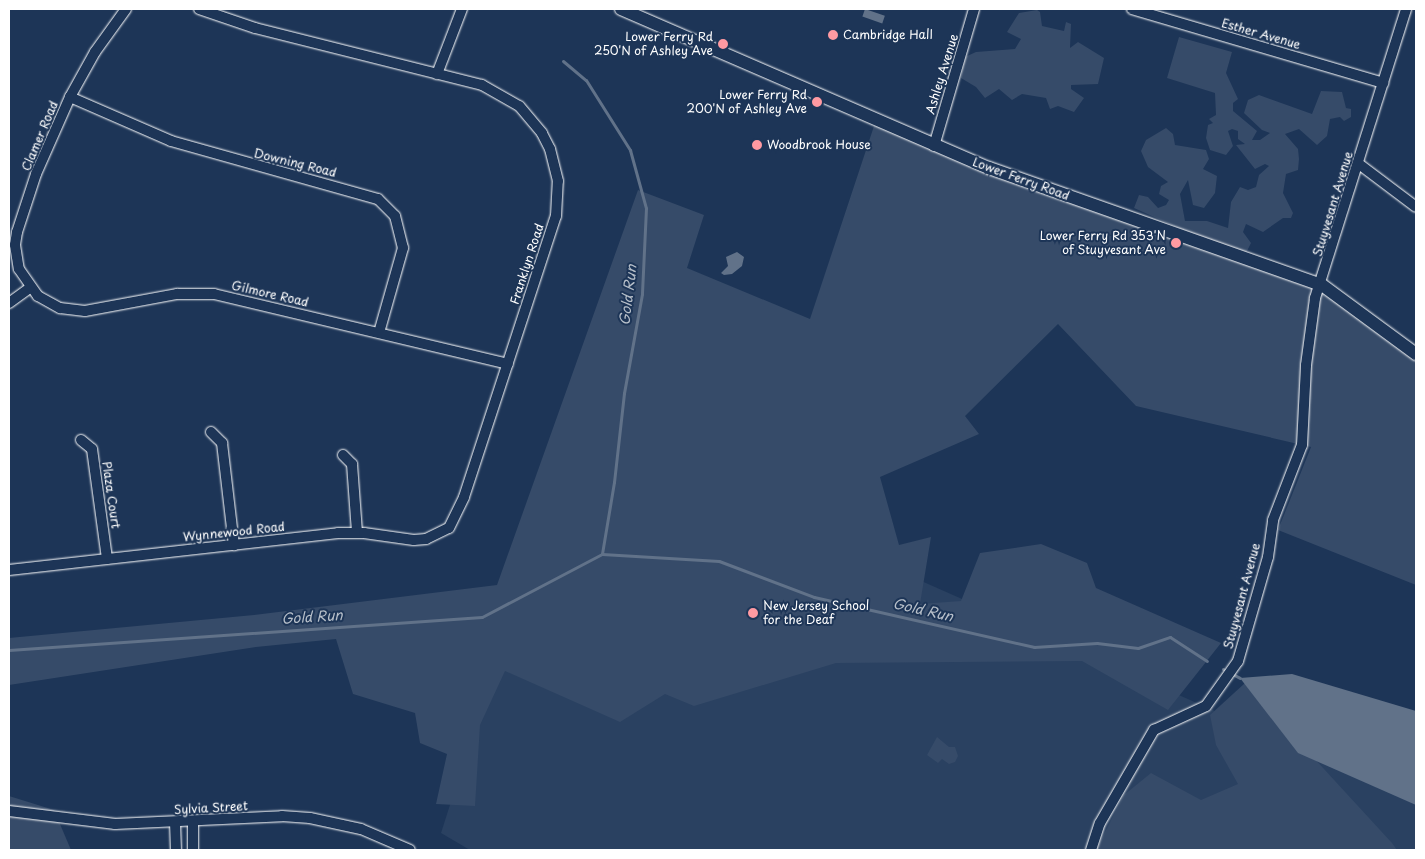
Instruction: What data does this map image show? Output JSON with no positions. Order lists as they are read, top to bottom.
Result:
{
  "streets": {
    "street": [
      "Esther Avenue",
      "Ashley Avenue",
      "Clamer Road",
      "Downing Road",
      "Lower Ferry Road",
      "Stuyvesant Avenue",
      "Franklyn Road",
      "Gilmore Road",
      "Plaza Court",
      "Wynnewood Road",
      "Sylvia Street"
    ]
  },
  "crossings": [
    ["Esther Avenue", "Stuyvesant Avenue"],
    ["Ashley Avenue", "Lower Ferry Road"],
    ["Clamer Road", "Downing Road"],
    ["Clamer Road", "Gilmore Road"],
    ["Downing Road", "Gilmore Road"],
    ["Lower Ferry Road", "Stuyvesant Avenue"],
    ["Franklyn Road", "Gilmore Road"],
    ["Franklyn Road", "Wynnewood Road"],
    ["Plaza Court", "Wynnewood Road"]
  ],
  "water": ["Gold Run"],
  "places": [
    "Cambridge Hall",
    "Lower Ferry Rd 250'N of Ashley Ave",
    "Lower Ferry Rd 200'N of Ashley Ave",
    "Woodbrook House",
    "Lower Ferry Rd 353'N of Stuyvesant Ave",
    "New Jersey School for the Deaf"
  ]
}
